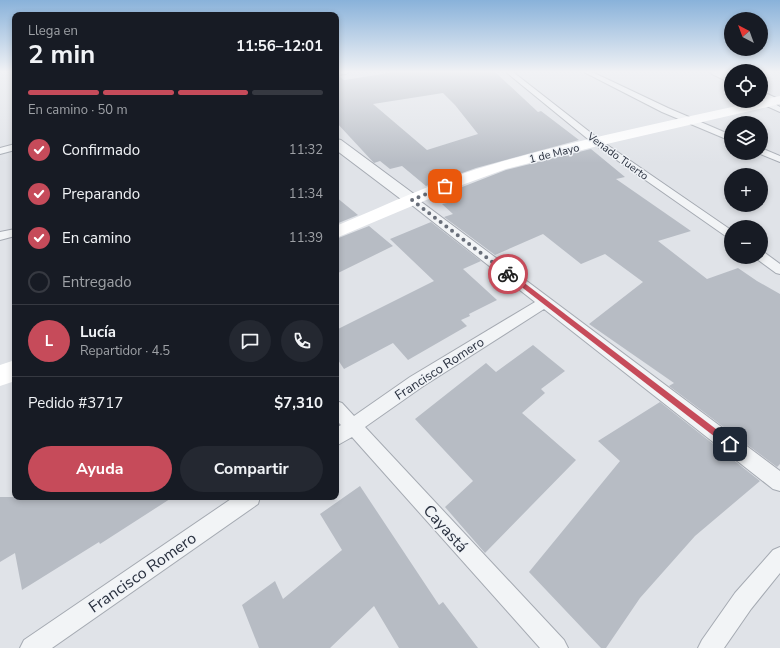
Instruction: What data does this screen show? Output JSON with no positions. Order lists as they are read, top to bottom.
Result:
{
  "streets": {
    "street": ["1 de Mayo"],
    "lane": ["Venado Tuerto", "Francisco Romero", "Cayastá"]
  },
  "crossings": [
    ["1 de Mayo", "Venado Tuerto"],
    ["Francisco Romero", "Cayastá"]
  ],
  "north": "top left",
  "page": {
    "map_buttons": ["+", "−"],
    "heading": ["2 min", "Llega en", "11:56–12:01"],
    "panel": [
      "Lucía",
      "Repartidor · 4.5",
      "Pedido #3717",
      "$7,310"
    ],
    "bar": "En camino · 50 m",
    "list": [
      ["Confirmado", "11:32"],
      ["Preparando", "11:34"],
      ["En camino", "11:39"],
      "Entregado"
    ],
    "round": "L",
    "buttons": ["Ayuda", "Compartir"]
  }
}
